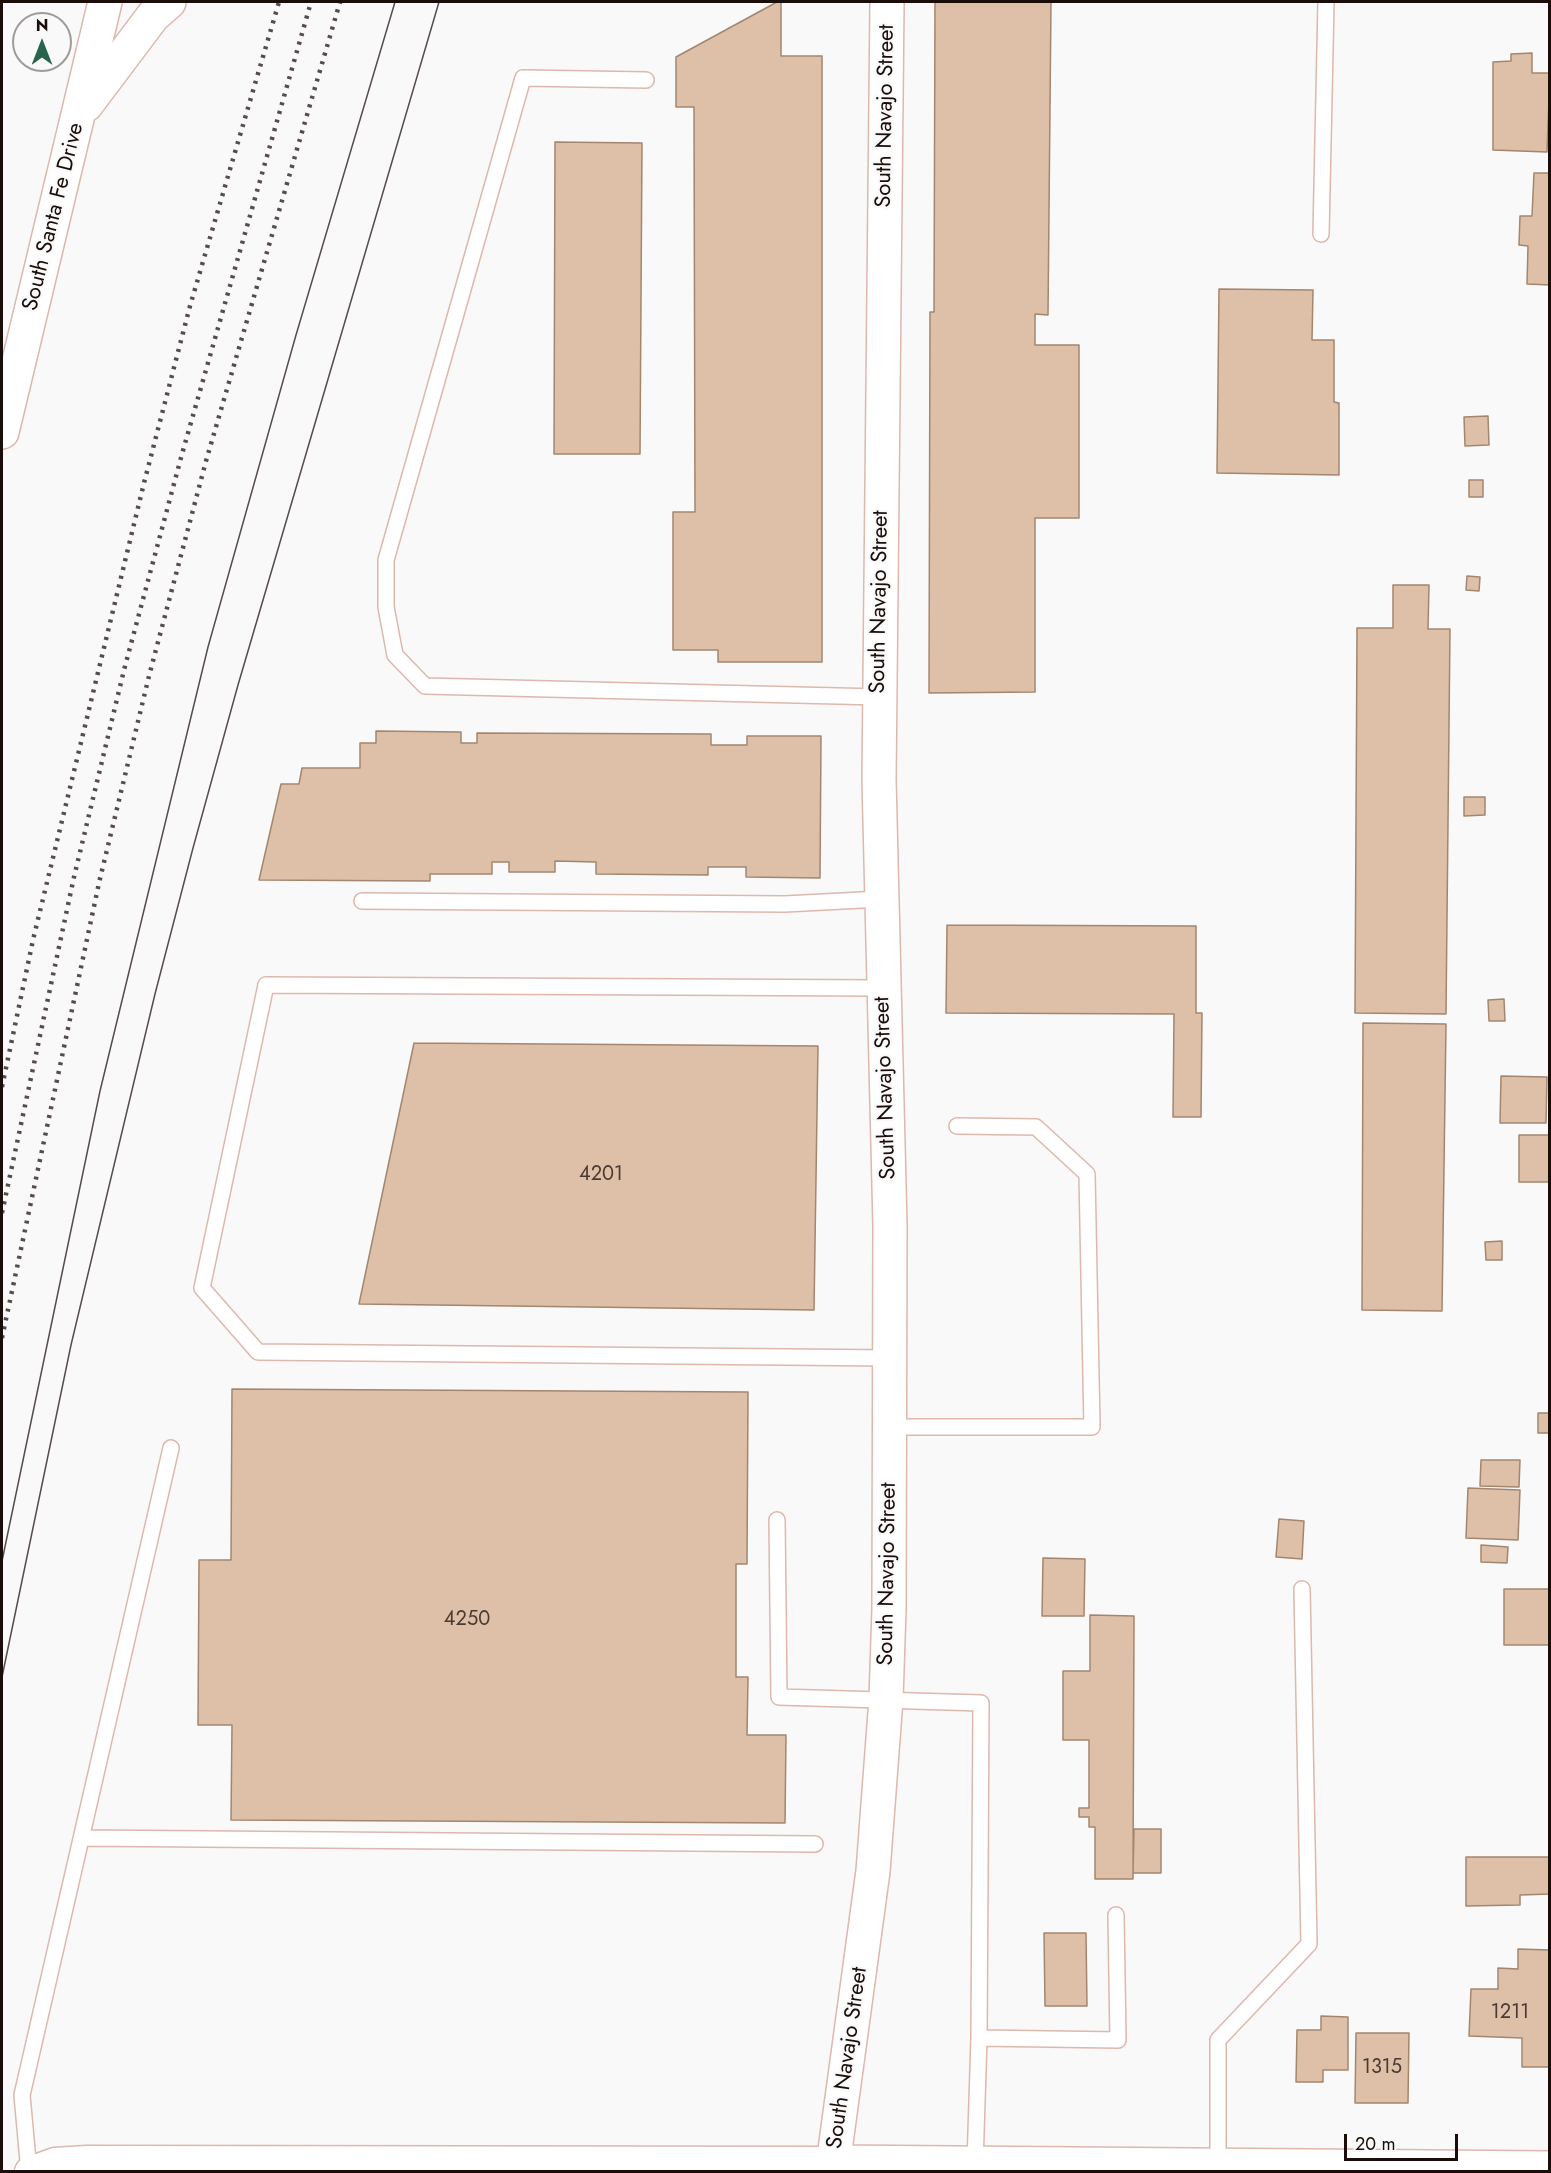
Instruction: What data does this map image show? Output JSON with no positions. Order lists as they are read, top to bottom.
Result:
{
  "streets": {
    "main road": ["South Navajo Street", "South Santa Fe Drive"]
  },
  "house_numbers": [
    "4201",
    "4250",
    "1211",
    "1315"
  ],
  "scale_bar": "20 m",
  "north": "top"
}
